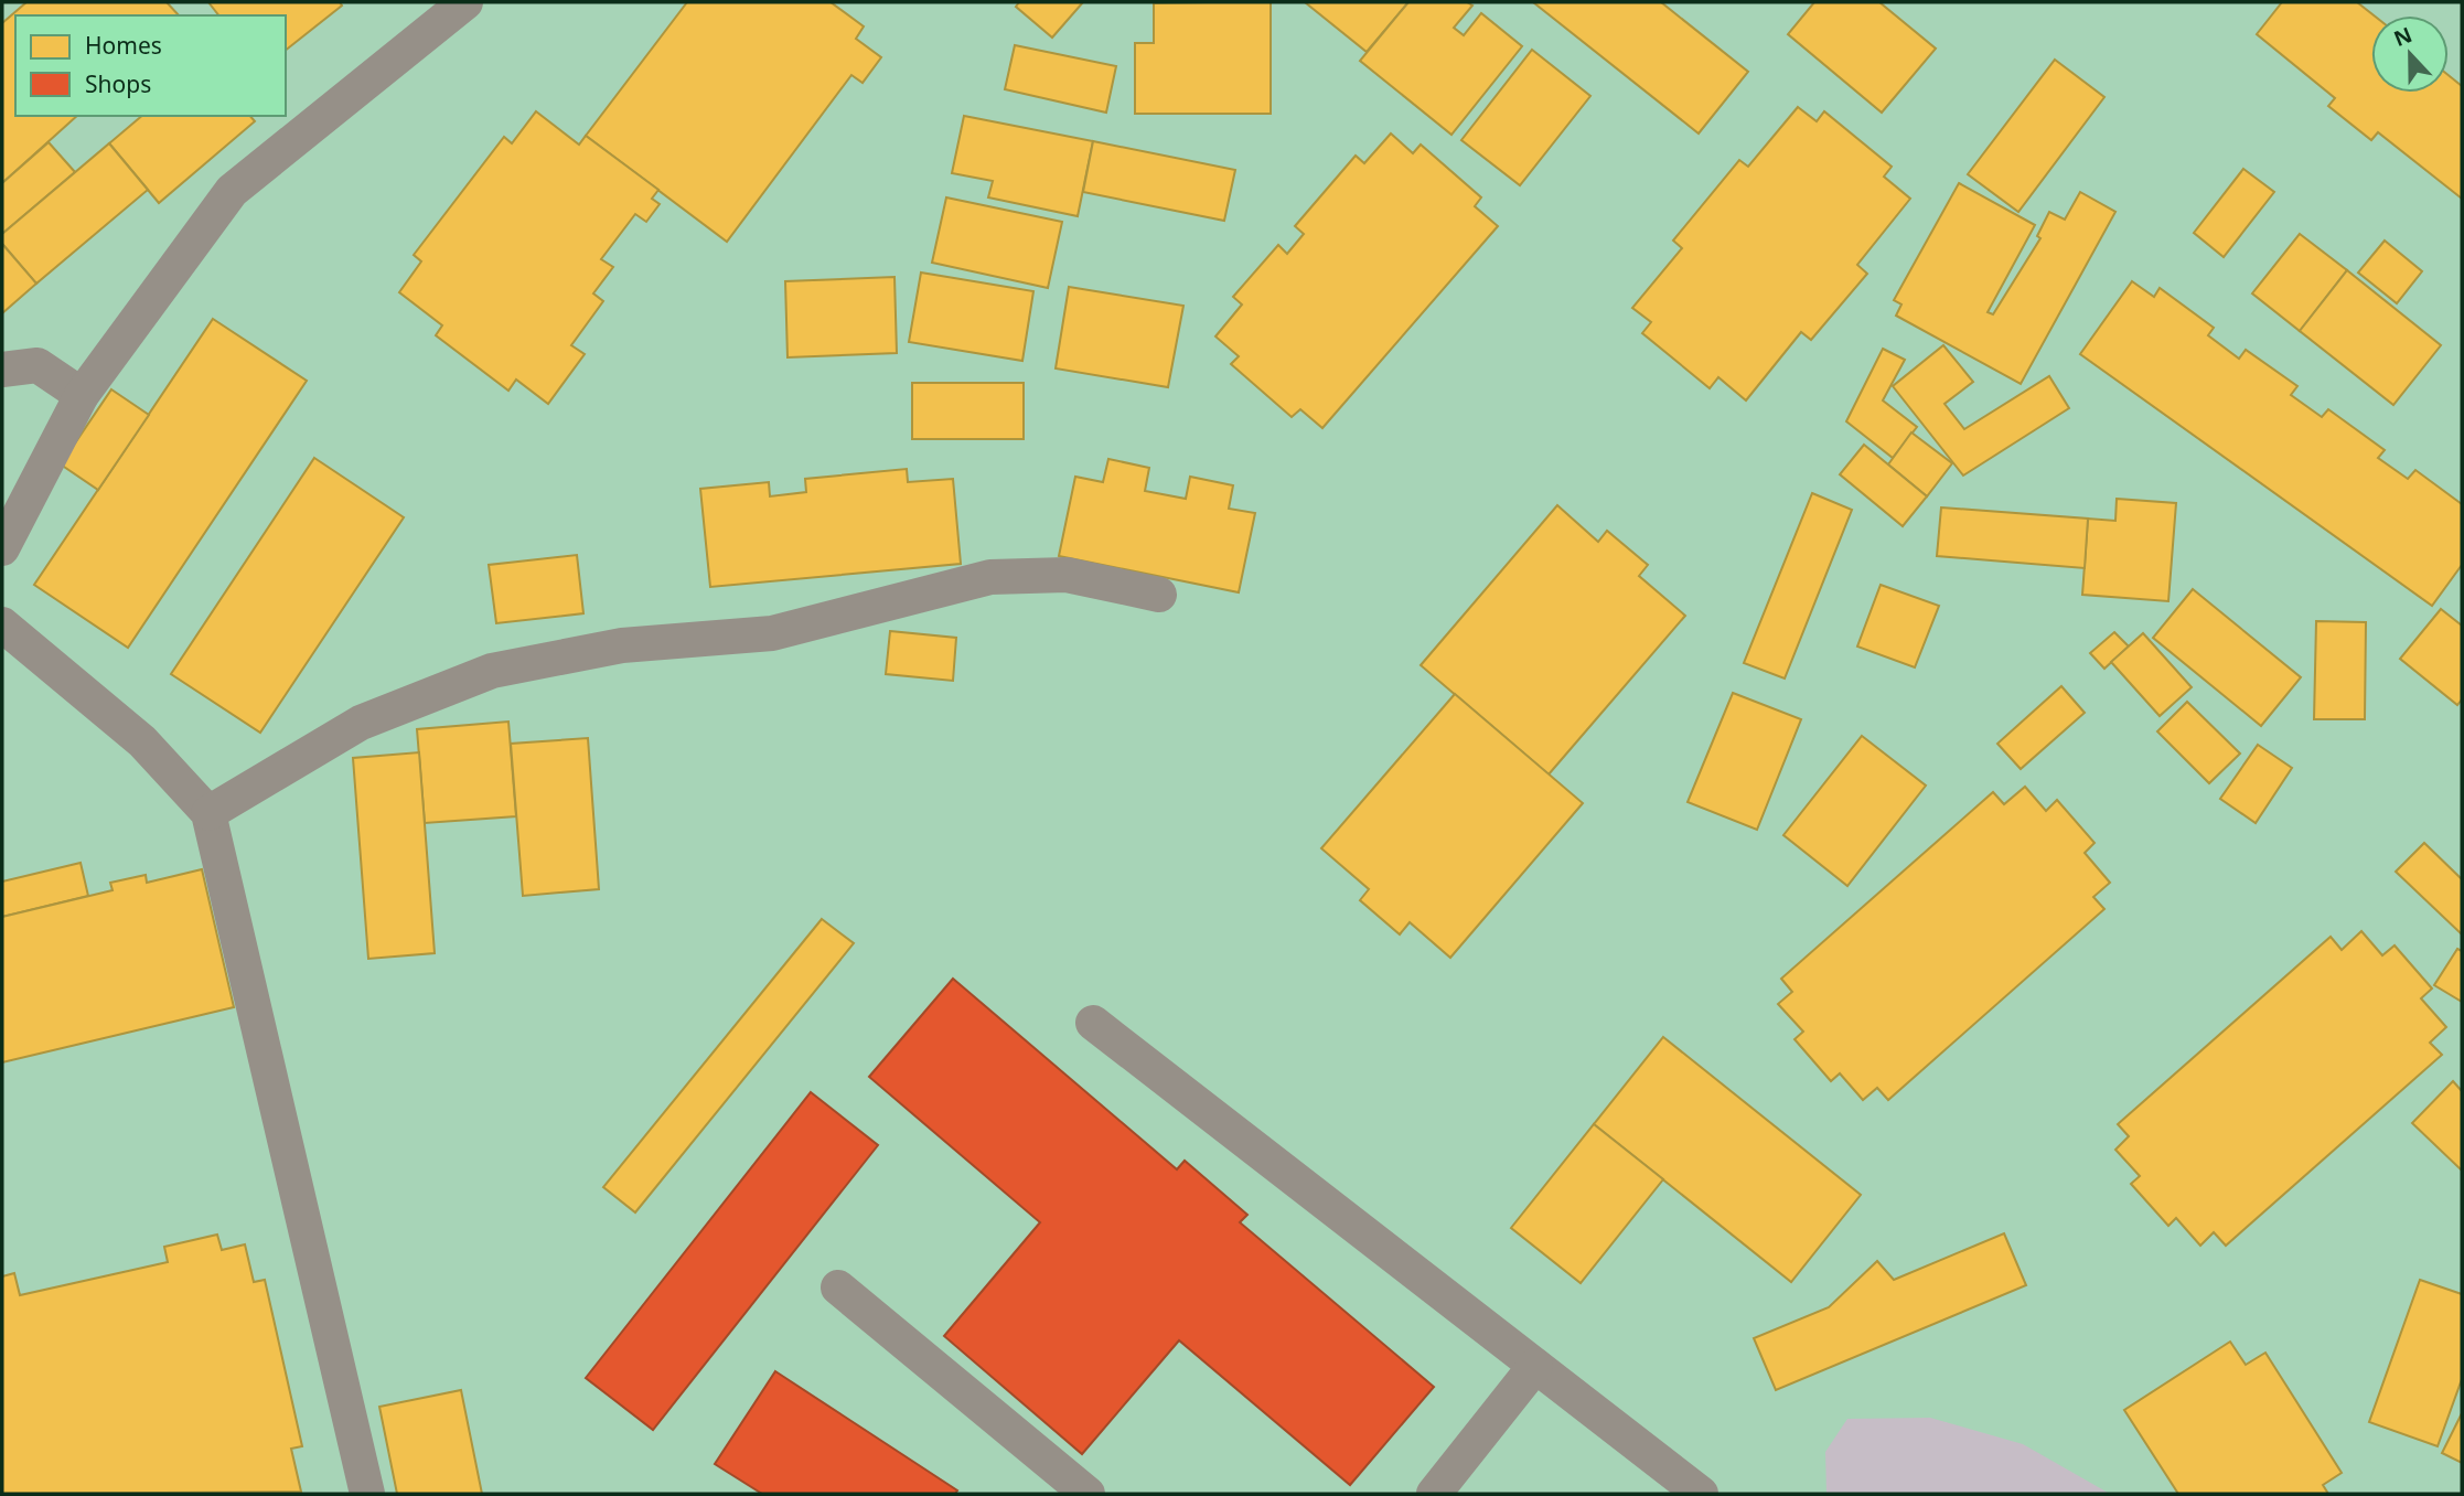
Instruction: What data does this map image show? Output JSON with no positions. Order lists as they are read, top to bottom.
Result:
{
  "legend": ["Homes", "Shops"],
  "north": "top"
}
